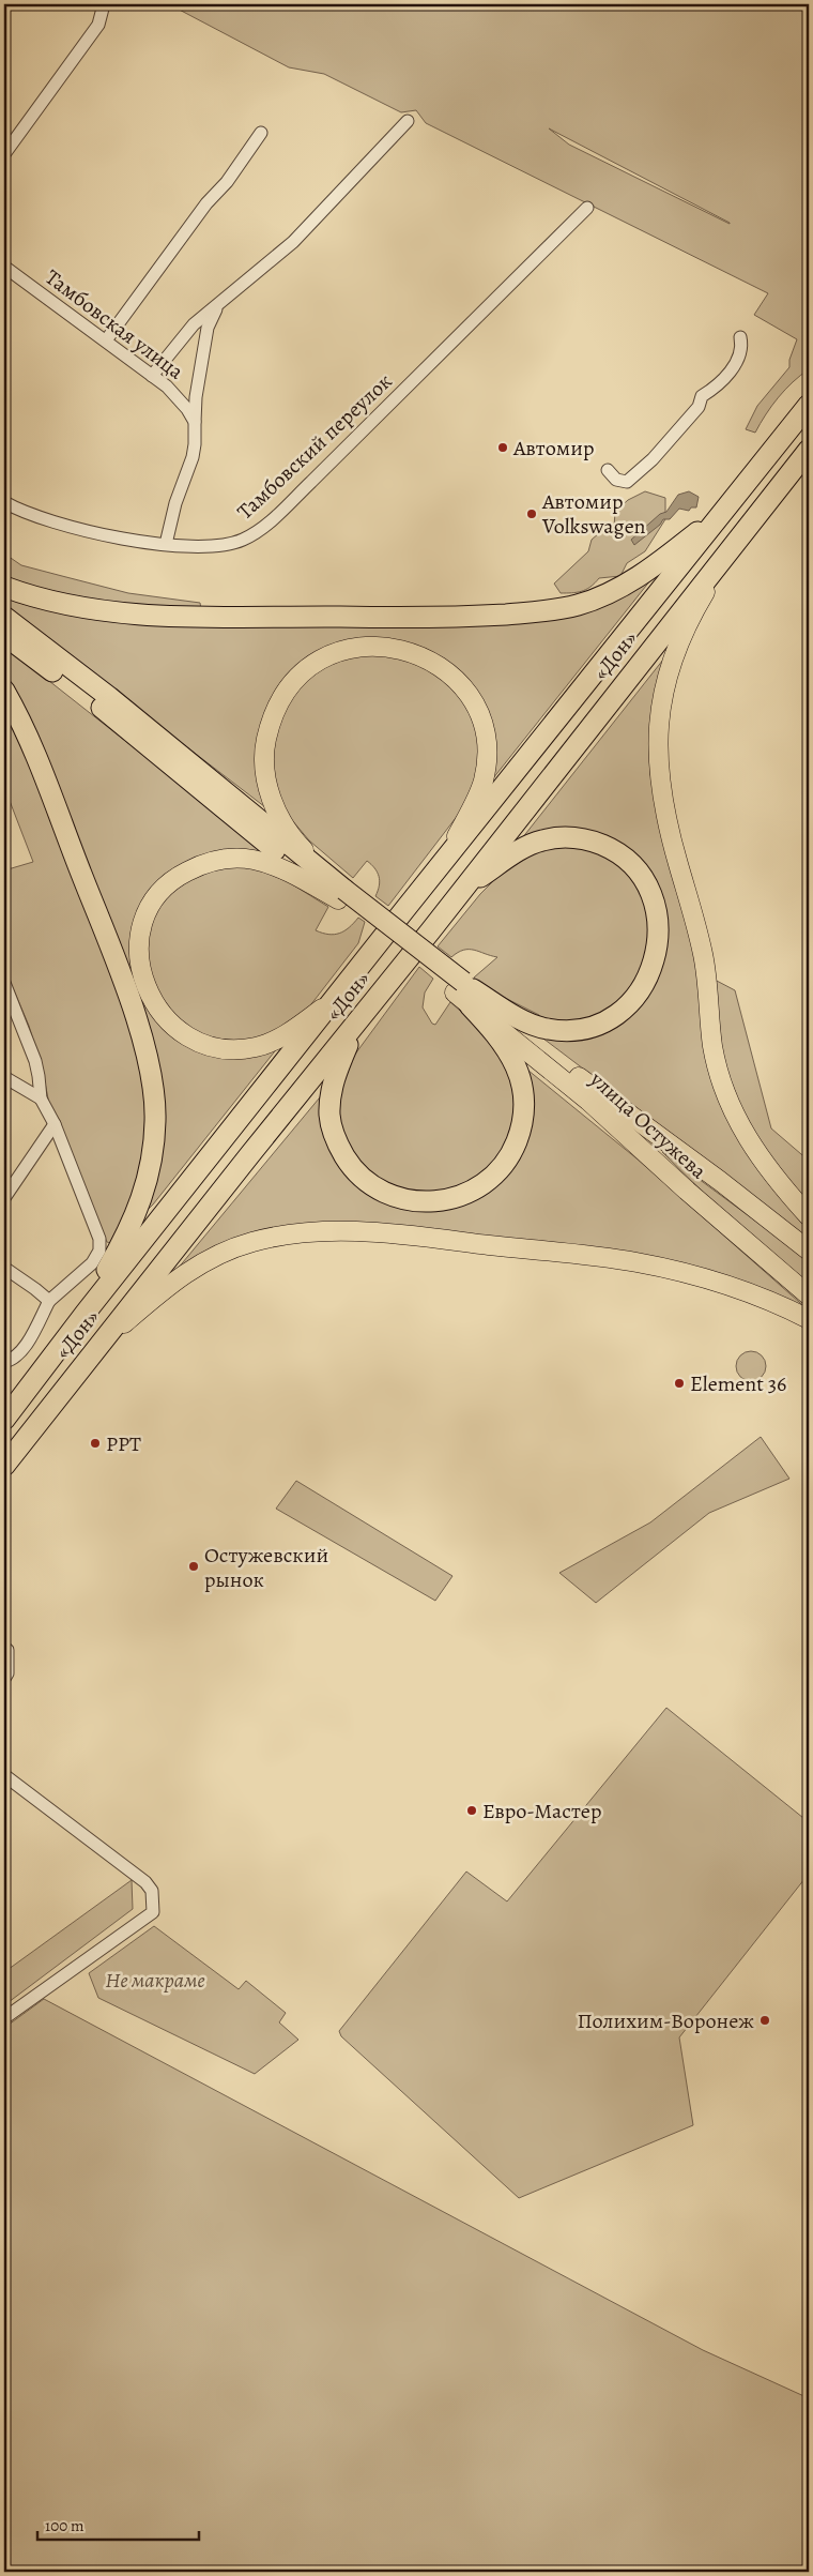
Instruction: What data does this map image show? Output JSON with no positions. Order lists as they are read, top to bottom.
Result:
{
  "streets": {
    "highway": ["«Дон»"],
    "main road": ["улица Остужева"],
    "street": ["Тамбовская улица", "Тамбовский переулок"]
  },
  "parks": ["Не макраме"],
  "places": [
    "Автомир",
    "Автомир Volkswagen",
    "Element 36",
    "РРТ",
    "Остужевский рынок",
    "Евро-Мастер",
    "Полихим-Воронеж"
  ],
  "scale_bar": "100 m"
}
